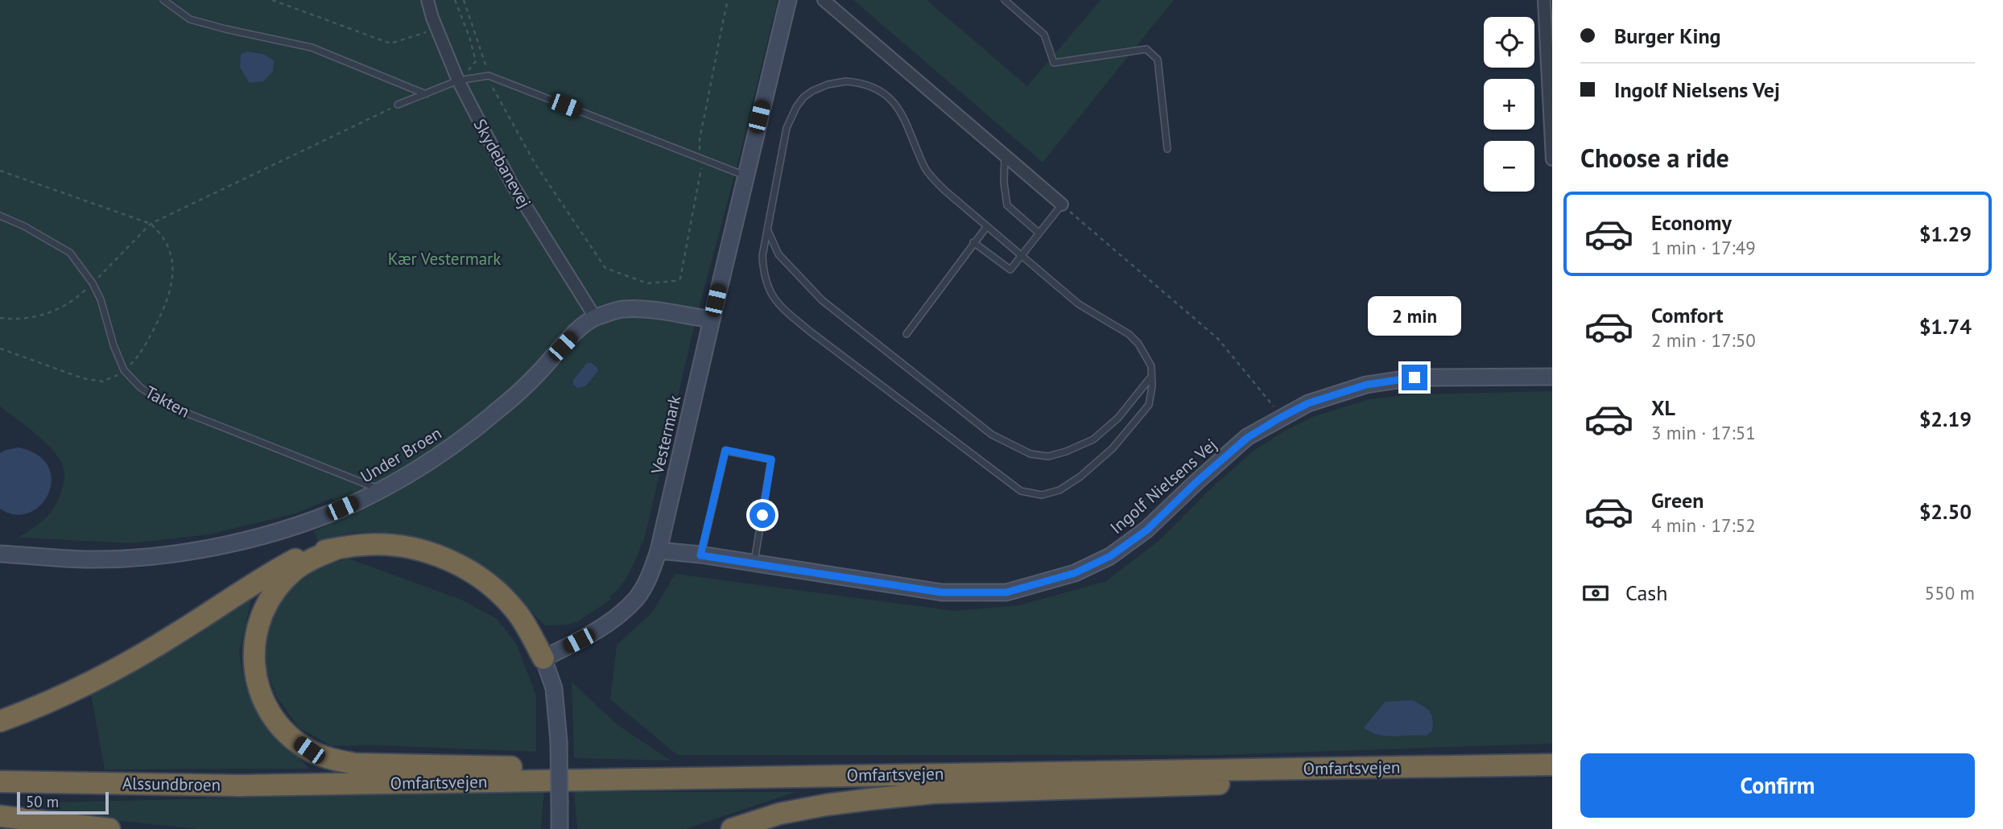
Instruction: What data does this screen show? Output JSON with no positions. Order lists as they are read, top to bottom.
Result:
{
  "streets": {
    "highway": ["Omfartsvejen", "Alssundbroen"],
    "street": [
      "Skydebanevej",
      "Vestermark",
      "Under Broen",
      "Ingolf Nielsens Vej"
    ],
    "lane": ["Takten"]
  },
  "crossings": [
    ["Skydebanevej", "Under Broen"],
    ["Takten", "Under Broen"],
    ["Vestermark", "Under Broen"],
    ["Vestermark", "Ingolf Nielsens Vej"],
    ["Omfartsvejen", "Alssundbroen"]
  ],
  "parks": ["Kær Vestermark"],
  "scale_bar": "50 m",
  "page": {
    "banner": ["Burger King", "Ingolf Nielsens Vej"],
    "map_buttons": ["+", "−"],
    "heading": "Choose a ride",
    "list": [
      {
        "name": "Economy",
        "note": "1 min · 17:49",
        "value": "$1.29"
      },
      {
        "name": "Comfort",
        "note": "2 min · 17:50",
        "value": "$1.74"
      },
      {
        "name": "XL",
        "note": "3 min · 17:51",
        "value": "$2.19"
      },
      {
        "name": "Green",
        "note": "4 min · 17:52",
        "value": "$2.50"
      }
    ],
    "bubble": "2 min",
    "pay": ["Cash", "550 m"],
    "buttons": "Confirm",
    "scale": "50 m"
  }
}
